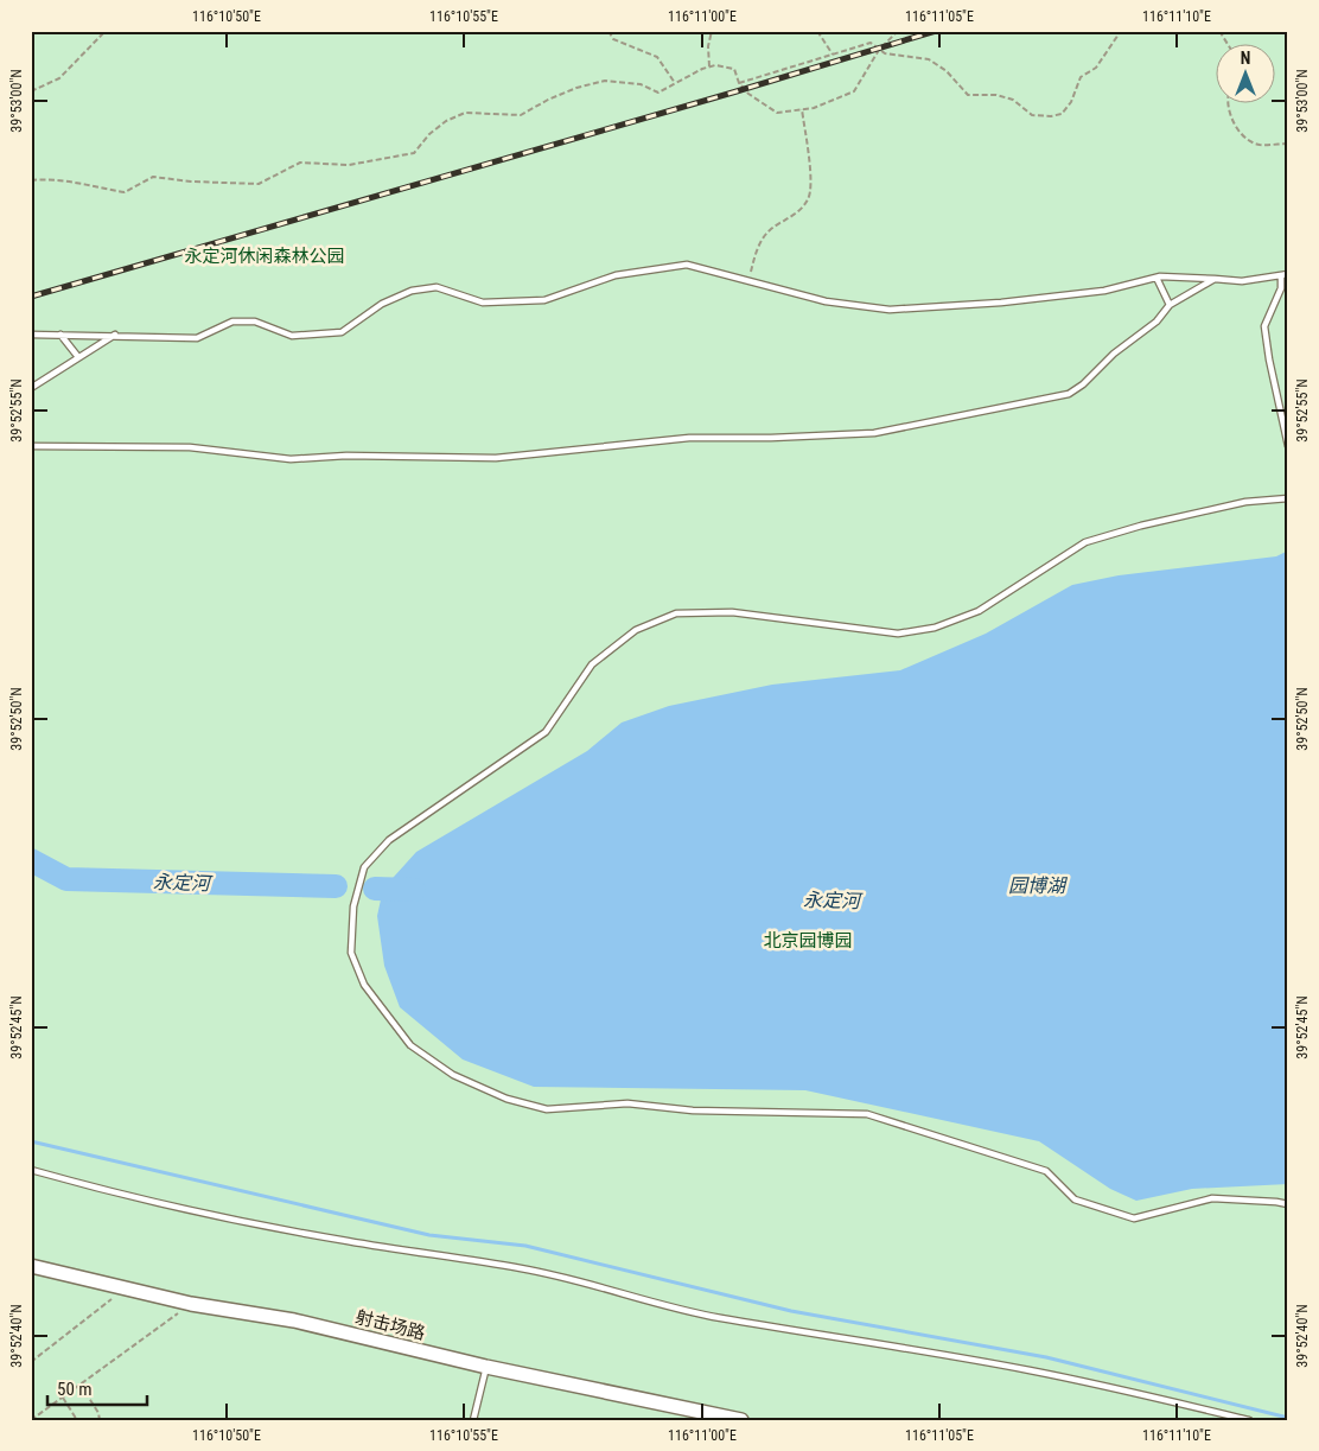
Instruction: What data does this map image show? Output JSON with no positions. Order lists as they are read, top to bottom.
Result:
{
  "streets": {
    "street": ["射击场路"]
  },
  "water": ["永定河", "园博湖"],
  "parks": ["永定河休闲森林公园", "北京园博园"],
  "scale_bar": "50 m",
  "north": "top",
  "coordinates": [
    "116°10'50\"E",
    "116°10'55\"E",
    "116°11'00\"E",
    "116°11'05\"E",
    "116°11'10\"E",
    "39°53'00\"N",
    "39°52'55\"N",
    "39°52'50\"N",
    "39°52'45\"N",
    "39°52'40\"N"
  ]
}
